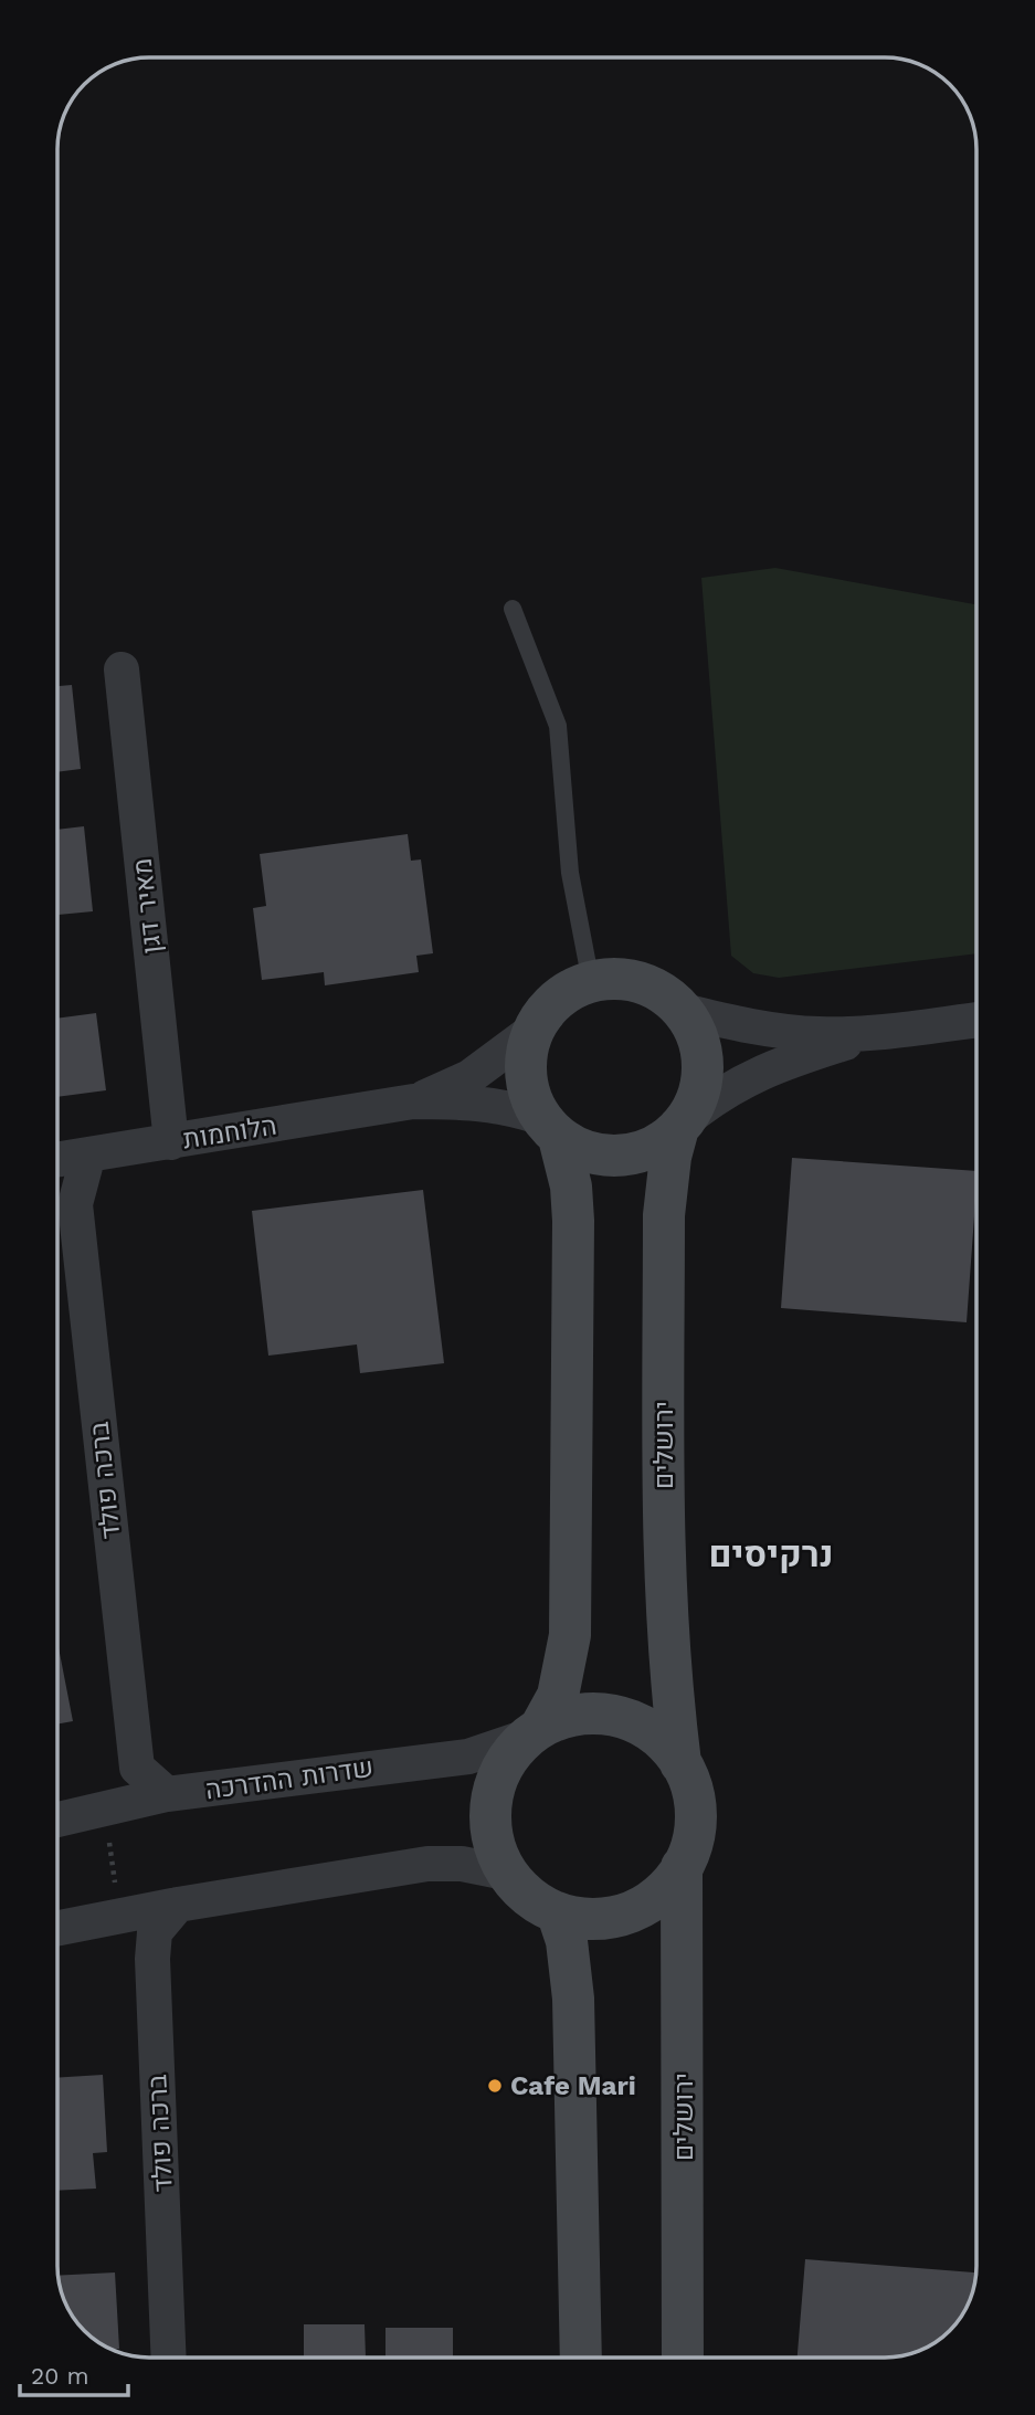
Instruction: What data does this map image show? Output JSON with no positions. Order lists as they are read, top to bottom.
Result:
{
  "streets": {
    "street": [
      "מאיר דגן",
      "הלוחמות",
      "ירושלים",
      "ברכה פולד",
      "שדרות ההדרכה"
    ]
  },
  "crossings": [
    ["מאיר דגן", "הלוחמות"],
    ["הלוחמות", "ירושלים"],
    ["הלוחמות", "ברכה פולד"],
    ["ירושלים", "שדרות ההדרכה"],
    ["ברכה פולד", "שדרות ההדרכה"]
  ],
  "districts": ["נרקיסים"],
  "places": ["Cafe Mari"],
  "scale_bar": "20 m"
}
